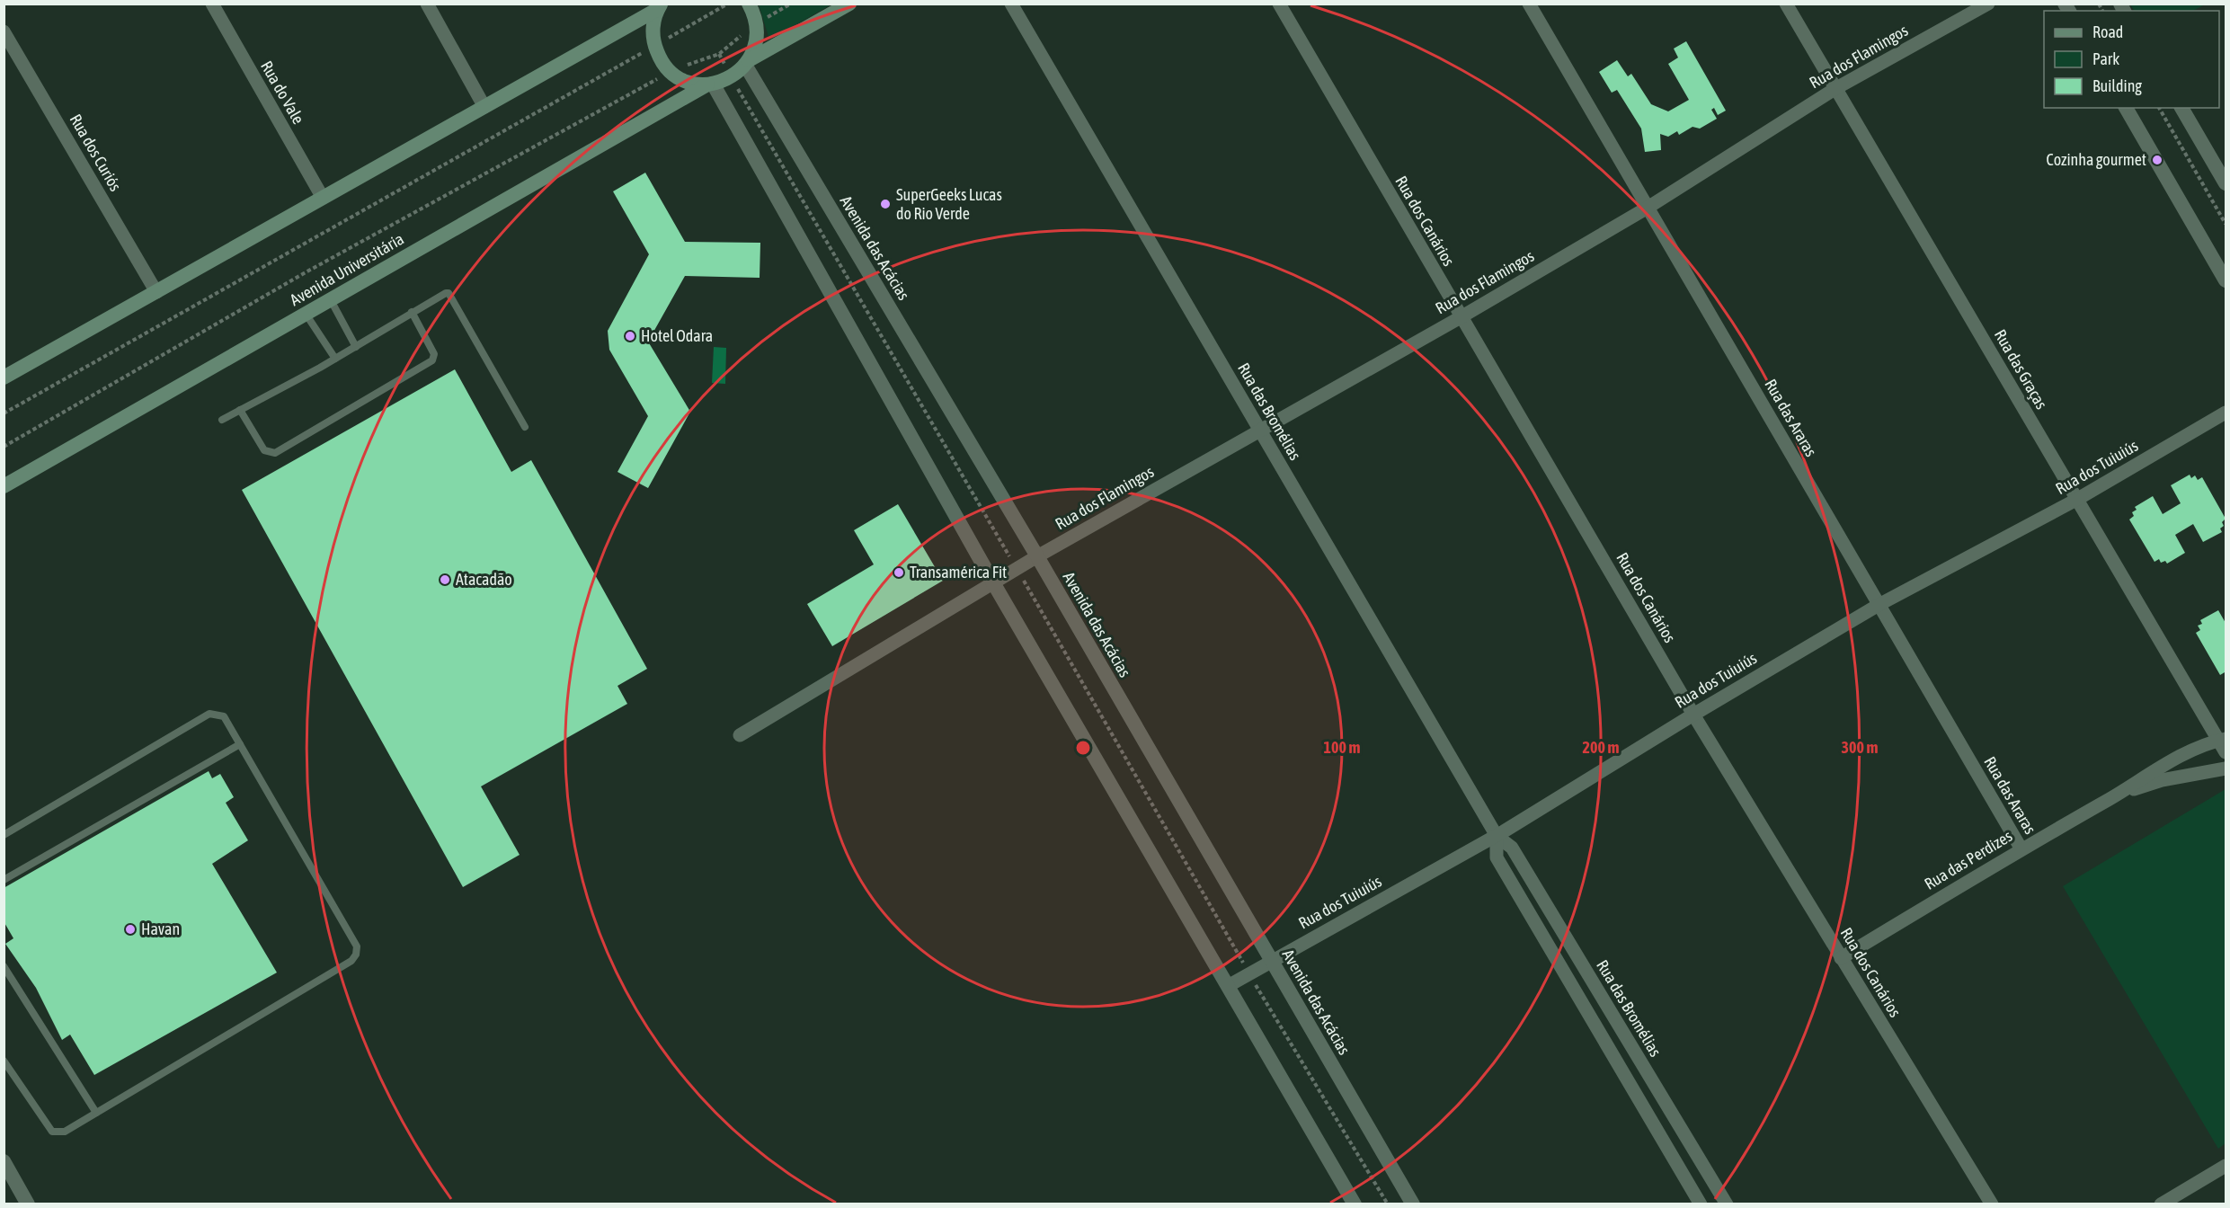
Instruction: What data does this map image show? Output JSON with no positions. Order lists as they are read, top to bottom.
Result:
{
  "streets": {
    "main road": ["Avenida Universitária"],
    "street": [
      "Rua dos Flamingos",
      "Rua do Vale",
      "Rua dos Curiós",
      "Rua dos Canários",
      "Avenida das Acácias",
      "Rua das Graças",
      "Rua das Bromélias",
      "Rua das Araras",
      "Rua dos Tuiuiús",
      "Rua das Perdizes"
    ]
  },
  "crossings": [
    ["Rua dos Flamingos", "Rua dos Canários"],
    ["Rua dos Flamingos", "Avenida das Acácias"],
    ["Rua dos Flamingos", "Rua das Graças"],
    ["Rua dos Flamingos", "Rua das Bromélias"],
    ["Rua dos Flamingos", "Rua das Araras"],
    ["Rua dos Canários", "Rua dos Tuiuiús"],
    ["Rua dos Canários", "Rua das Perdizes"],
    ["Avenida das Acácias", "Rua dos Tuiuiús"],
    ["Rua das Graças", "Rua dos Tuiuiús"],
    ["Rua das Graças", "Rua das Perdizes"],
    ["Rua das Bromélias", "Rua dos Tuiuiús"],
    ["Rua das Araras", "Rua dos Tuiuiús"],
    ["Rua das Araras", "Rua das Perdizes"]
  ],
  "places": [
    "Cozinha gourmet",
    "SuperGeeks Lucas do Rio Verde",
    "Hotel Odara",
    "Transamérica Fit",
    "Atacadão",
    "Havan"
  ],
  "legend": ["Road", "Park", "Building"],
  "rings": ["100 m", "200 m", "300 m"]
}
